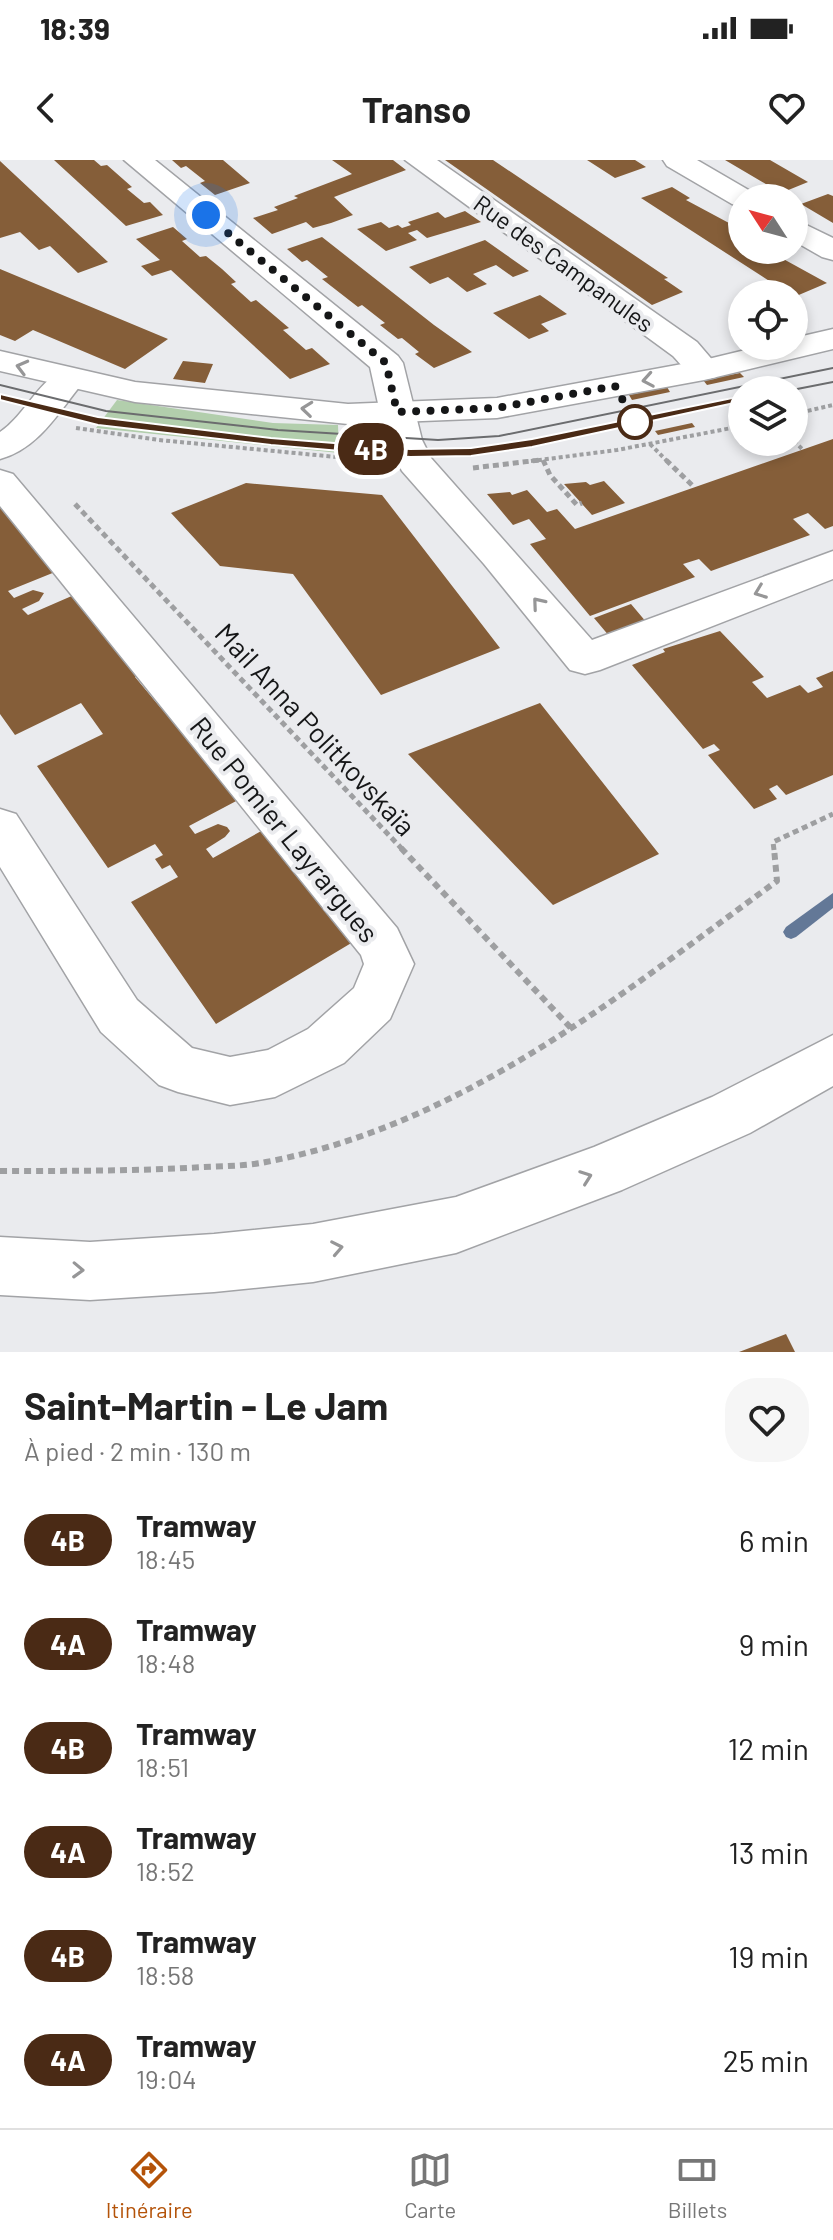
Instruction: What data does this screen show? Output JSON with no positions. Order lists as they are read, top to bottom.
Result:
{
  "streets": {
    "street": ["Rue des Campanules", "Rue Pomier Layrargues"],
    "path": ["Mail Anna Politkovskaïa"]
  },
  "lines": ["tram line 4B"],
  "north": "top left",
  "page": {
    "status": "18:39",
    "header": "Transo",
    "on_map": "4B",
    "heading": ["Saint-Martin - Le Jam", "À pied · 2 min · 130 m"],
    "list": [
      {
        "mark": "4B",
        "name": "Tramway",
        "note": "18:45",
        "value": "6 min"
      },
      {
        "mark": "4A",
        "name": "Tramway",
        "note": "18:48",
        "value": "9 min"
      },
      {
        "mark": "4B",
        "name": "Tramway",
        "note": "18:51",
        "value": "12 min"
      },
      {
        "mark": "4A",
        "name": "Tramway",
        "note": "18:52",
        "value": "13 min"
      },
      {
        "mark": "4B",
        "name": "Tramway",
        "note": "18:58",
        "value": "19 min"
      },
      {
        "mark": "4A",
        "name": "Tramway",
        "note": "19:04",
        "value": "25 min"
      }
    ],
    "tabs": ["Itinéraire", "Carte", "Billets"]
  }
}
